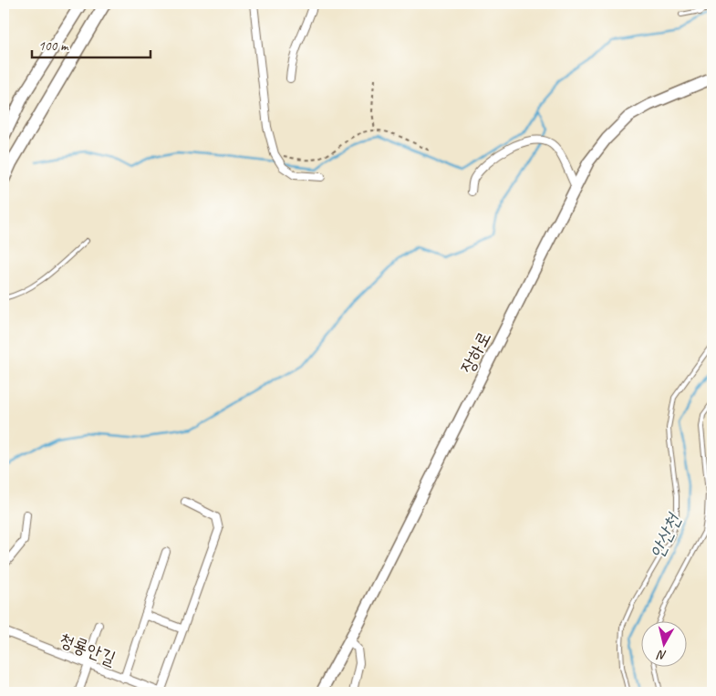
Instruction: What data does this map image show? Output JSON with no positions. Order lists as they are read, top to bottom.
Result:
{
  "streets": {
    "street": ["장하로", "청룡안길"]
  },
  "water": ["안산천"],
  "scale_bar": "100 m",
  "north": "bottom"
}
